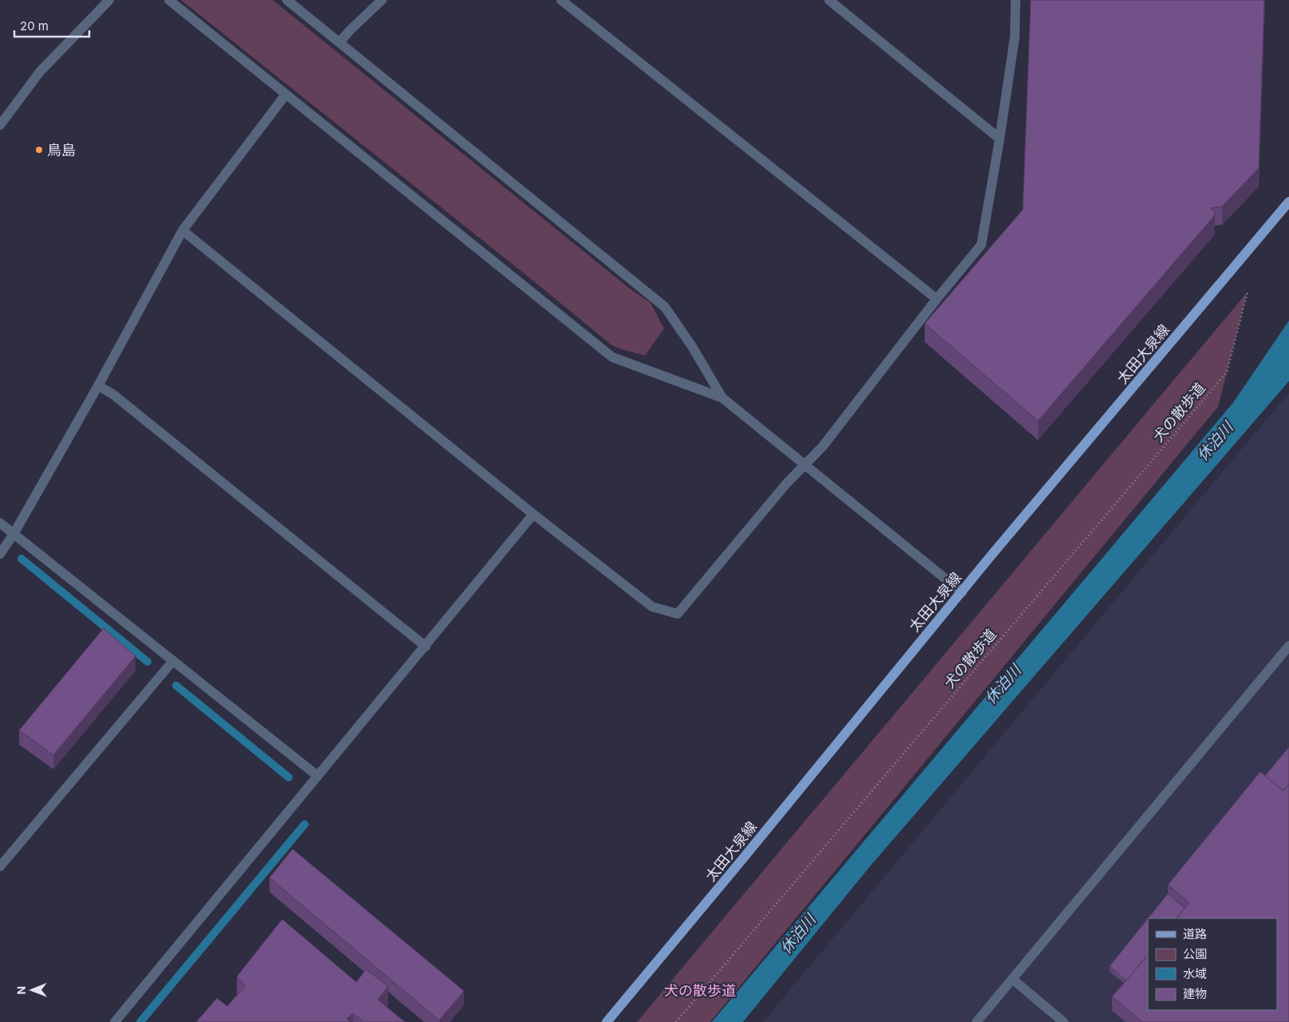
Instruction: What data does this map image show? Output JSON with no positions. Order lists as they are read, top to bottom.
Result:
{
  "streets": {
    "main road": ["太田大泉線"],
    "path": ["犬の散歩道"]
  },
  "water": ["休泊川"],
  "parks": ["犬の散歩道"],
  "places": ["鳥島"],
  "legend": [
    "道路",
    "公園",
    "水域",
    "建物"
  ],
  "scale_bar": "20 m",
  "north": "left"
}
